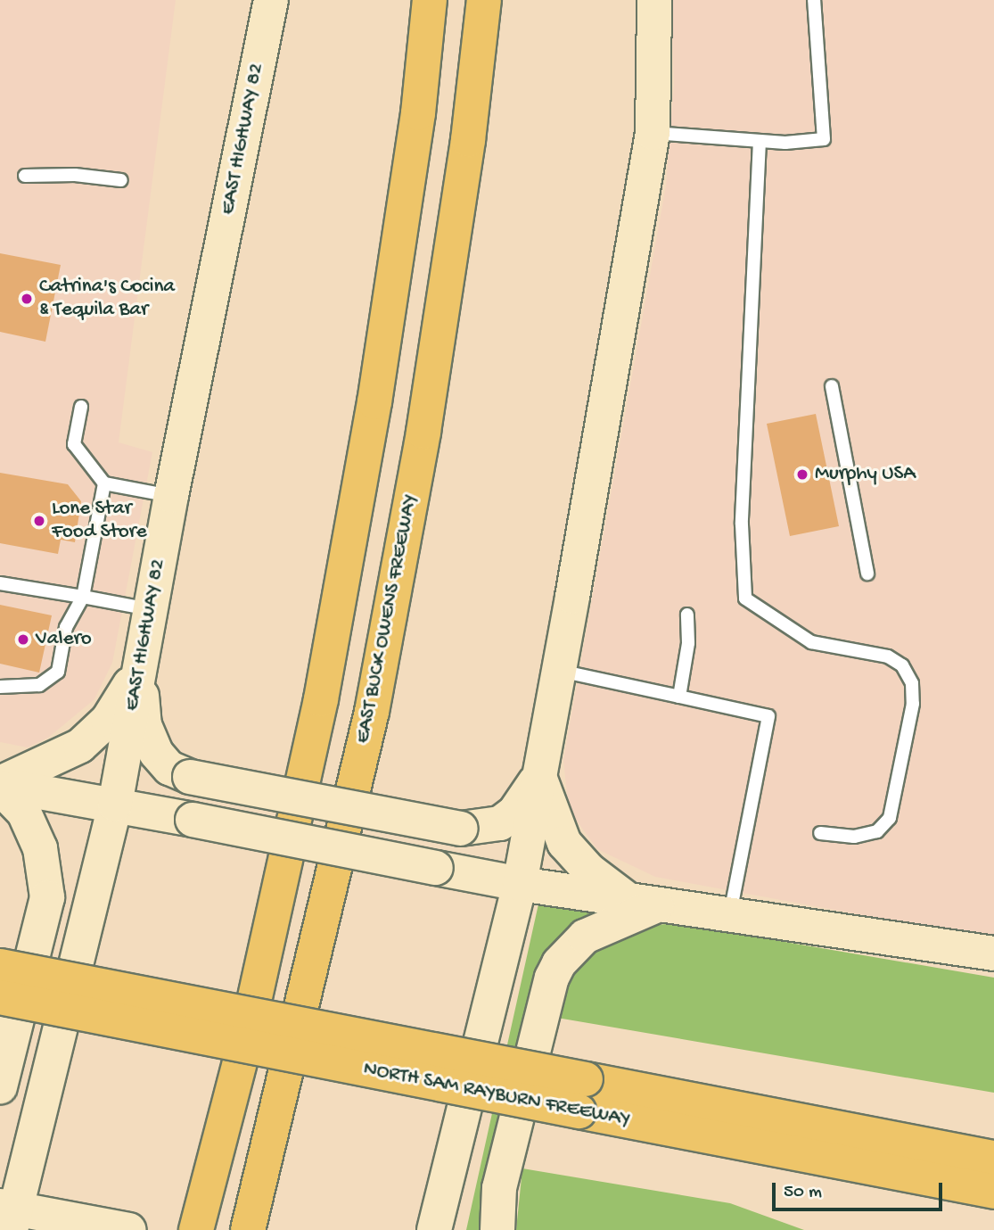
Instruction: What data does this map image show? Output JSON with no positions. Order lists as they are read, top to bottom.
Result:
{
  "streets": {
    "highway": ["EAST BUCK OWENS FREEWAY", "NORTH SAM RAYBURN FREEWAY"],
    "main road": ["EAST HIGHWAY 82"]
  },
  "places": [
    "Catrina's Cocina & Tequila Bar",
    "Murphy USA",
    "Lone Star Food Store",
    "Valero"
  ],
  "scale_bar": "50 m"
}
